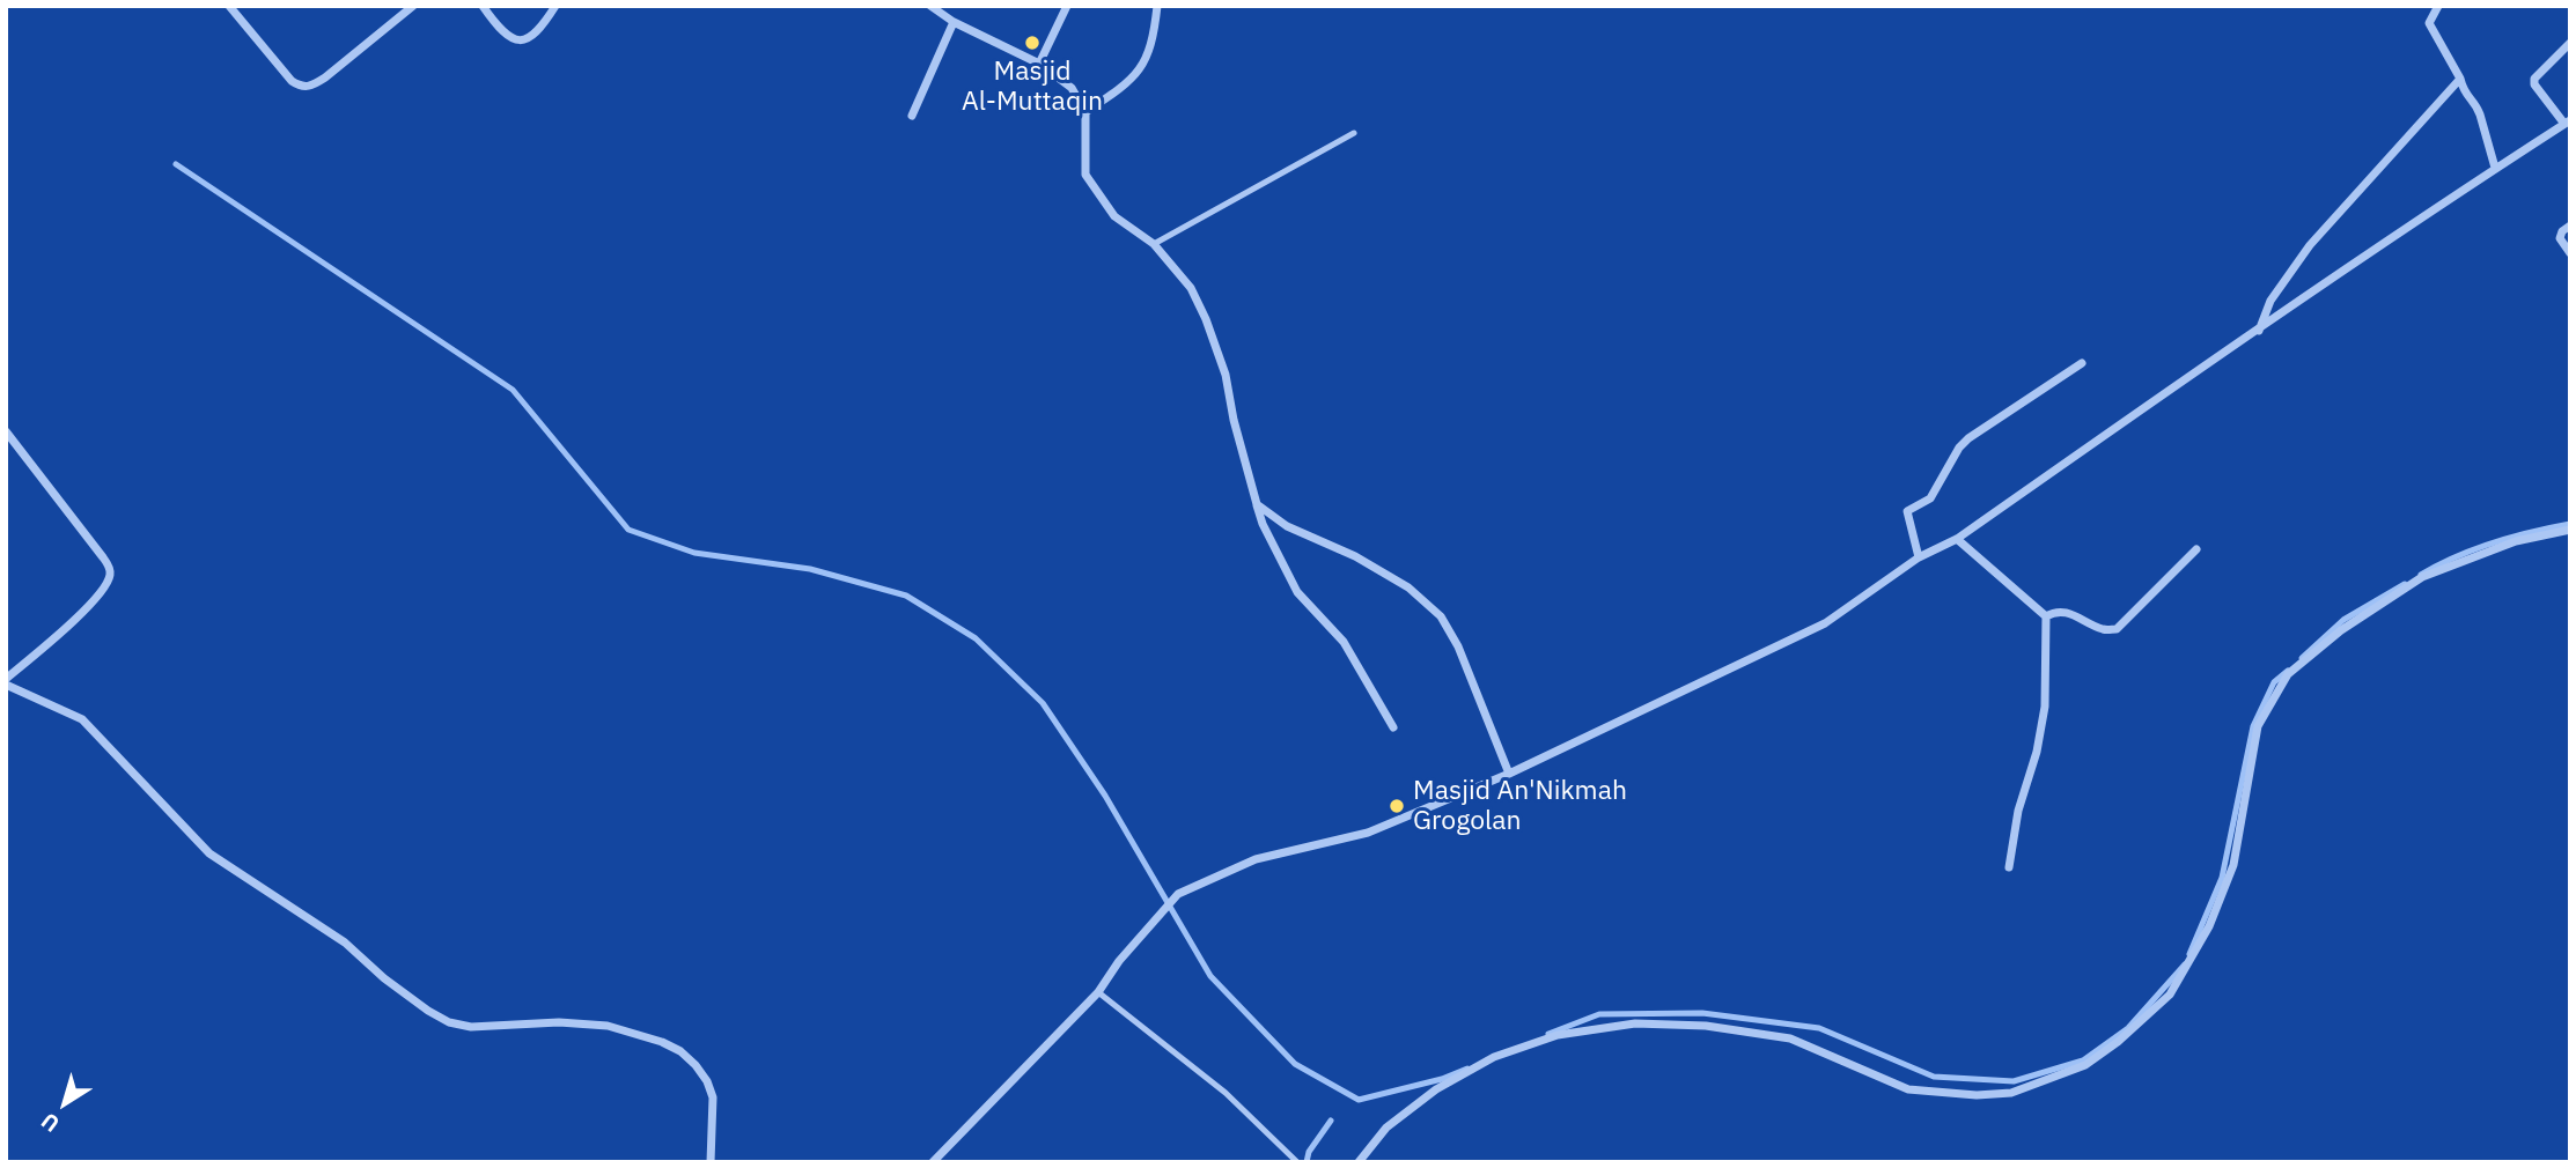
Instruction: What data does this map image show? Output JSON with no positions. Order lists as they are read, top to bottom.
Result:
{
  "places": ["Masjid Al-Muttaqin", "Masjid An'Nikmah Grogolan"],
  "north": "bottom left"
}
